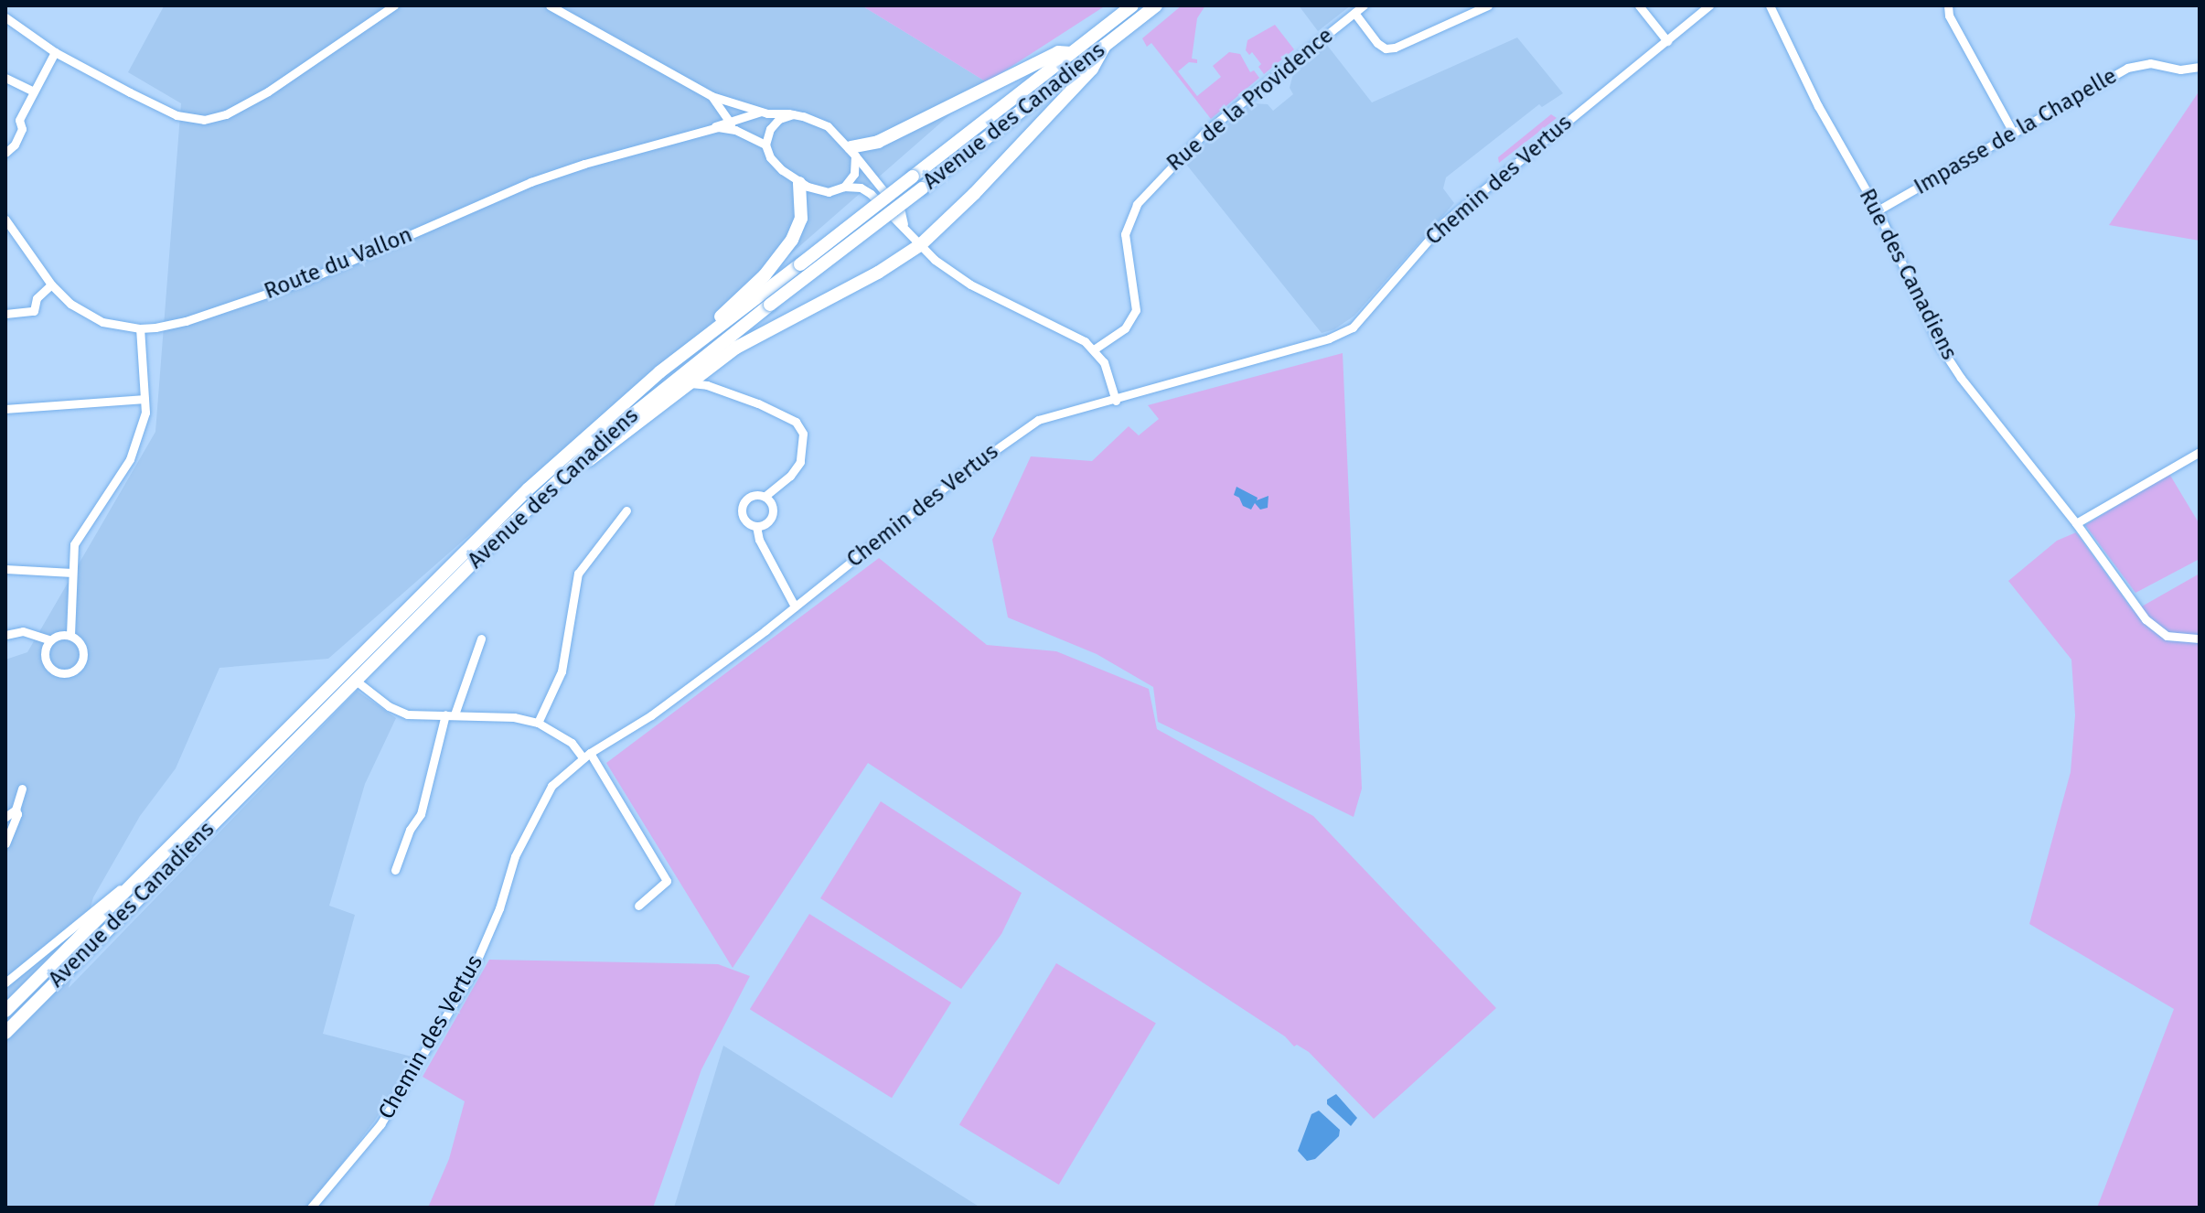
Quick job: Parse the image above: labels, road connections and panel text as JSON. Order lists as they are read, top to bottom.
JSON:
{
  "streets": {
    "main road": ["Avenue des Canadiens"],
    "street": [
      "Rue de la Providence",
      "Impasse de la Chapelle",
      "Chemin des Vertus",
      "Route du Vallon",
      "Rue des Canadiens"
    ]
  },
  "crossings": [
    ["Impasse de la Chapelle", "Rue des Canadiens"]
  ]
}
